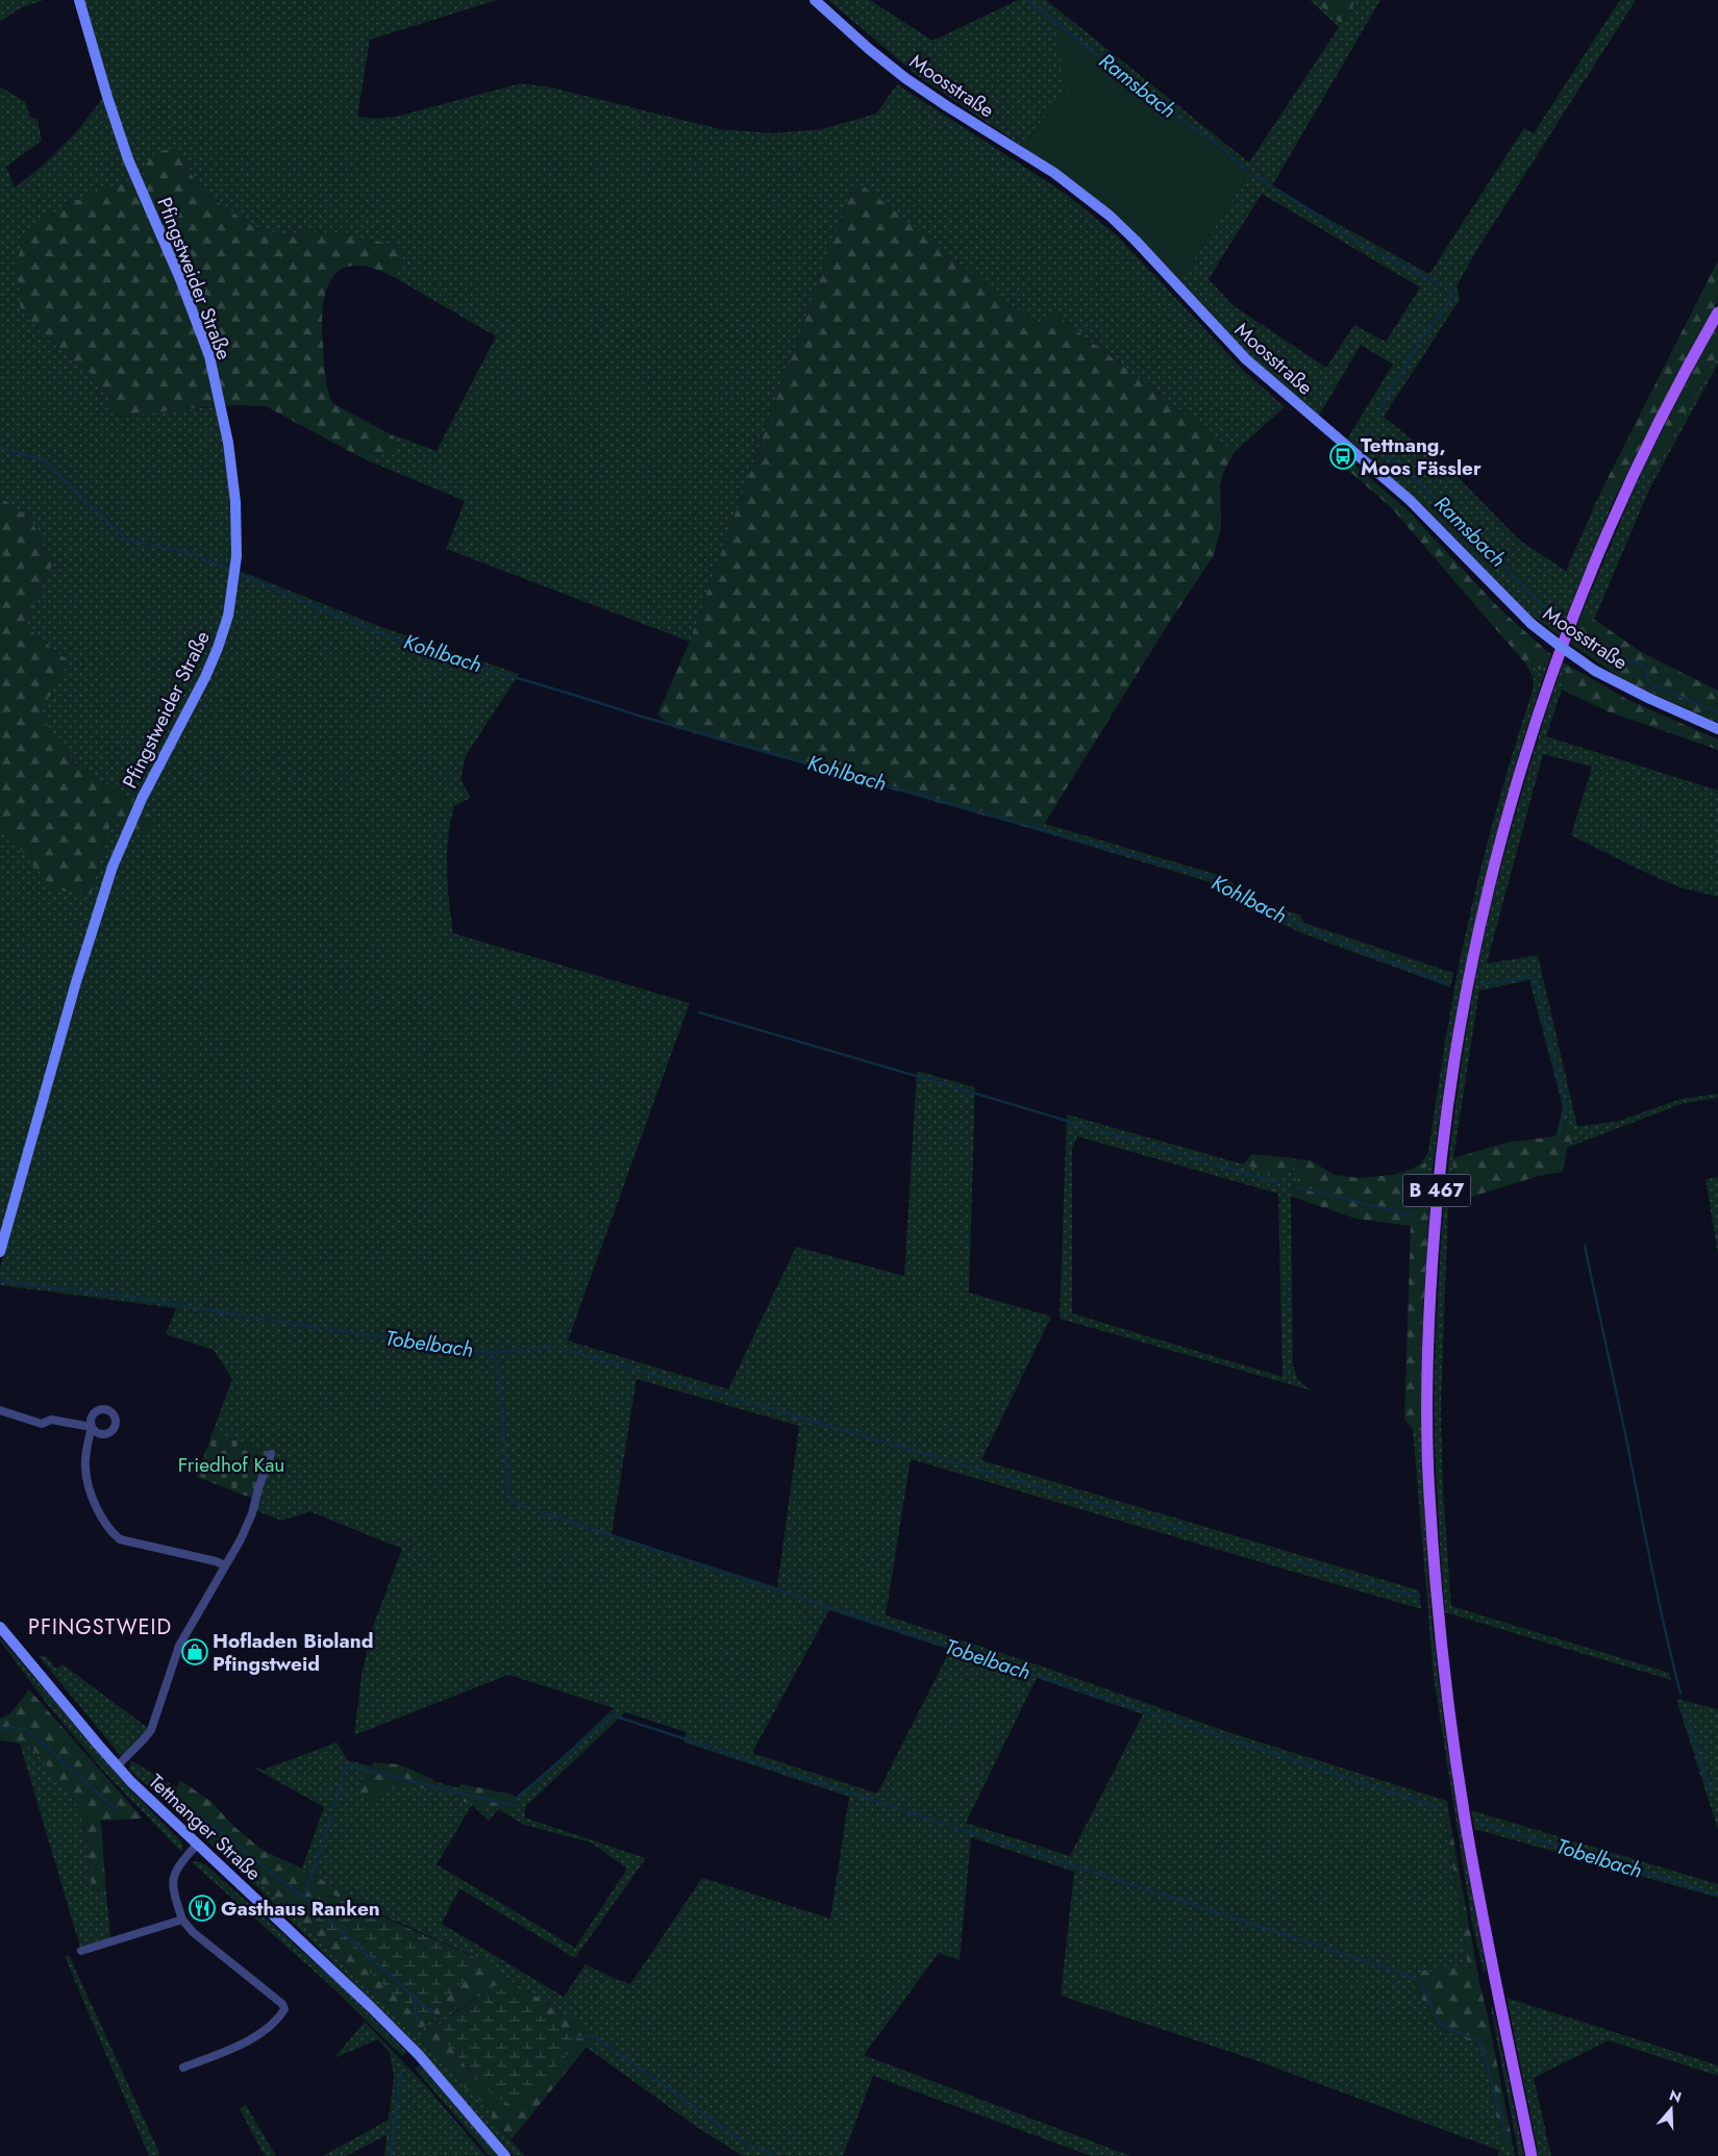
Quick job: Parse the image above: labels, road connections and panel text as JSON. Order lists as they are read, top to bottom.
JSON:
{
  "streets": {
    "main road": ["B 467"],
    "street": ["Moosstraße", "Pfingstweider Straße", "Tettnanger Straße"]
  },
  "districts": ["PFINGSTWEID"],
  "water": ["Ramsbach", "Kohlbach", "Tobelbach"],
  "parks": ["Friedhof Kau"],
  "places": {
    "bus stop": ["Tettnang, Moos Fässler"],
    "shop": ["Hofladen Bioland Pfingstweid"],
    "restaurant": ["Gasthaus Ranken"]
  },
  "north": "top"
}
